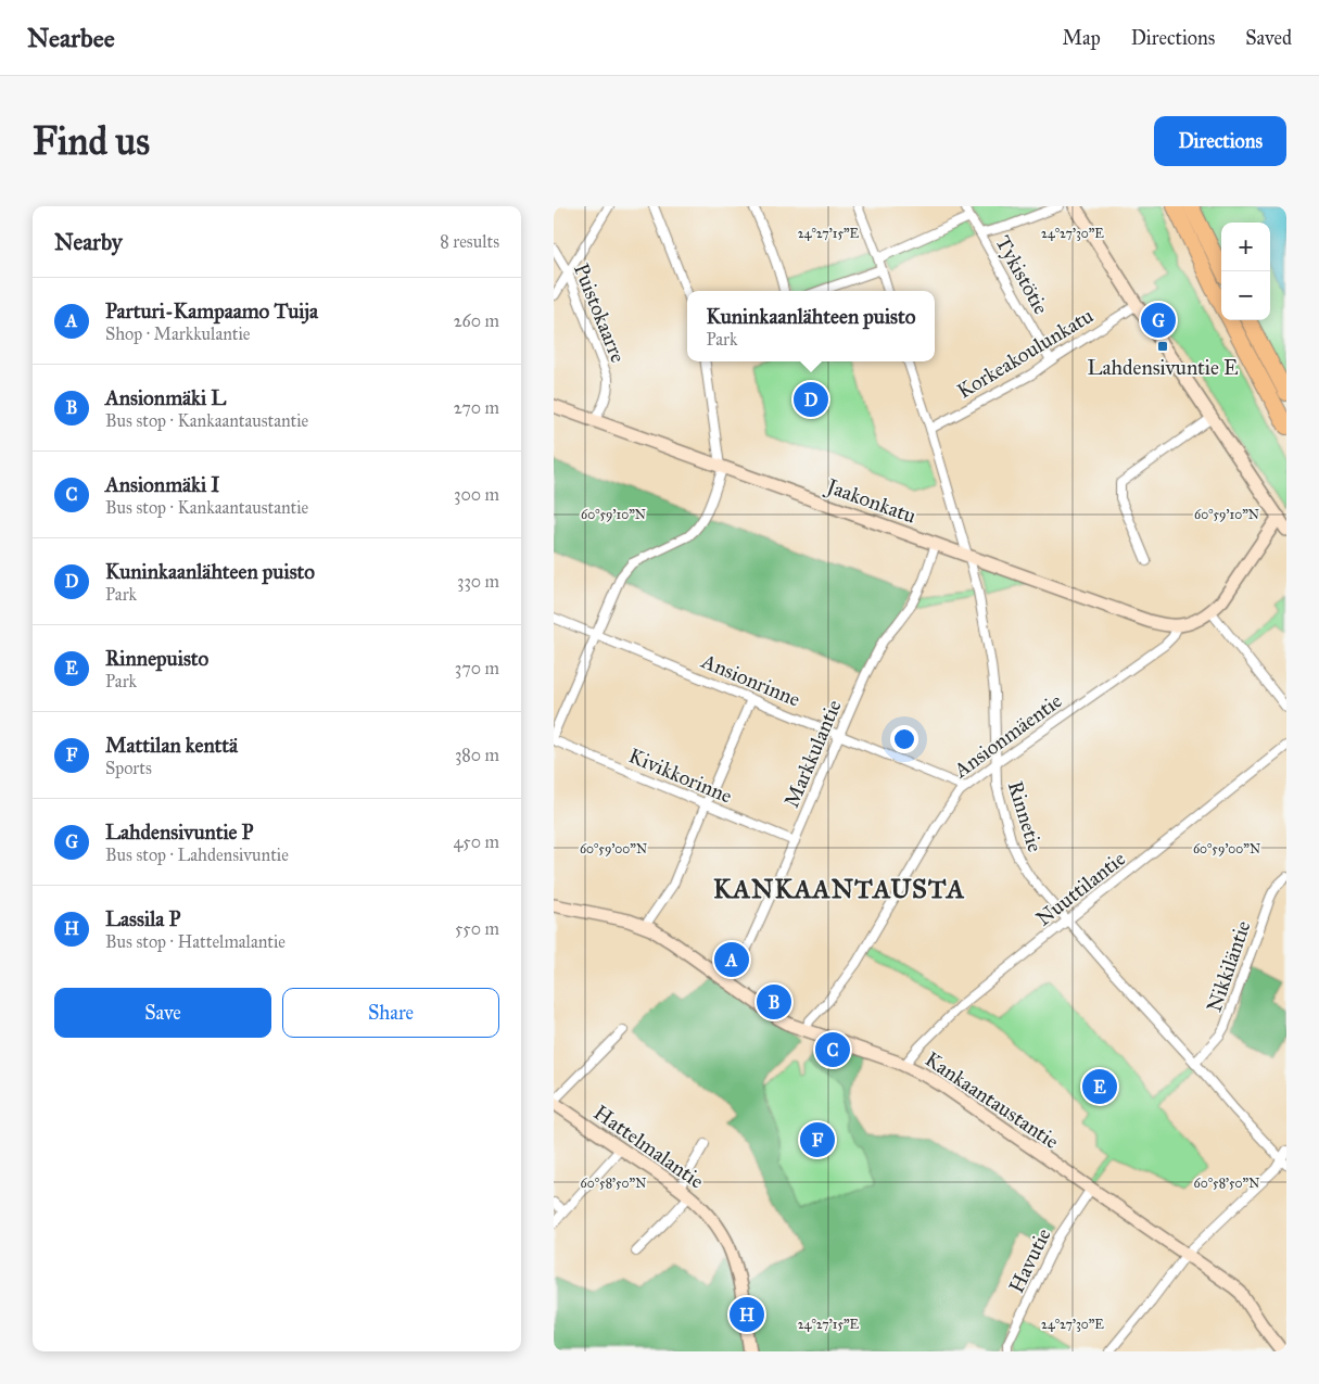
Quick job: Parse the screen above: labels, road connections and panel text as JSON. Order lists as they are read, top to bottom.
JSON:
{
  "streets": {
    "street": [
      "Tykistötie",
      "Puistokaarre",
      "Korkeakoulunkatu",
      "Jaakonkatu",
      "Ansionrinne",
      "Ansionmäentie",
      "Markkulantie",
      "Kivikkorinne",
      "Rinnetie",
      "Nuuttilantie",
      "Nikkiläntie",
      "Kankaantaustantie",
      "Hattelmalantie",
      "Havutie"
    ]
  },
  "crossings": [
    ["Tykistötie", "Korkeakoulunkatu"],
    ["Puistokaarre", "Jaakonkatu"],
    ["Korkeakoulunkatu", "Rinnetie"],
    ["Jaakonkatu", "Ansionmäentie"],
    ["Jaakonkatu", "Markkulantie"],
    ["Jaakonkatu", "Rinnetie"],
    ["Ansionrinne", "Ansionmäentie"],
    ["Ansionrinne", "Markkulantie"],
    ["Ansionmäentie", "Rinnetie"],
    ["Ansionmäentie", "Kankaantaustantie"],
    ["Markkulantie", "Kivikkorinne"],
    ["Markkulantie", "Kankaantaustantie"],
    ["Rinnetie", "Nuuttilantie"],
    ["Rinnetie", "Nikkiläntie"],
    ["Nuuttilantie", "Kankaantaustantie"],
    ["Kankaantaustantie", "Havutie"]
  ],
  "districts": ["KANKAANTAUSTA"],
  "places": {
    "transit": ["Lahdensivuntie E"]
  },
  "page": {
    "header": "Nearbee",
    "nav": ["Map", "Directions", "Saved"],
    "buttons": [
      "Directions",
      ["Save", "Share"]
    ],
    "title": "Find us",
    "heading": ["Nearby", "8 results"],
    "map_buttons": ["+", "−"],
    "list": [
      {
        "mark": "A",
        "name": "Parturi-Kampaamo Tuija",
        "note": "Shop · Markkulantie",
        "value": "260 m"
      },
      {
        "mark": "B",
        "name": "Ansionmäki L",
        "note": "Bus stop · Kankaantaustantie",
        "value": "270 m"
      },
      {
        "mark": "C",
        "name": "Ansionmäki I",
        "note": "Bus stop · Kankaantaustantie",
        "value": "300 m"
      },
      {
        "mark": "D",
        "name": "Kuninkaanlähteen puisto",
        "note": "Park",
        "value": "330 m"
      },
      {
        "mark": "E",
        "name": "Rinnepuisto",
        "note": "Park",
        "value": "370 m"
      },
      {
        "mark": "F",
        "name": "Mattilan kenttä",
        "note": "Sports",
        "value": "380 m"
      },
      {
        "mark": "G",
        "name": "Lahdensivuntie P",
        "note": "Bus stop · Lahdensivuntie",
        "value": "450 m"
      },
      {
        "mark": "H",
        "name": "Lassila P",
        "note": "Bus stop · Hattelmalantie",
        "value": "550 m"
      }
    ],
    "popup": ["Kuninkaanlähteen puisto", "Park"],
    "pins": [
      "G",
      "D",
      "A",
      "B",
      "C",
      "E",
      "F",
      "H"
    ]
  },
  "coordinates": [
    "24°27'15\"E",
    "24°27'30\"E",
    "60°59'10\"N",
    "60°59'00\"N",
    "60°58'50\"N"
  ]
}
